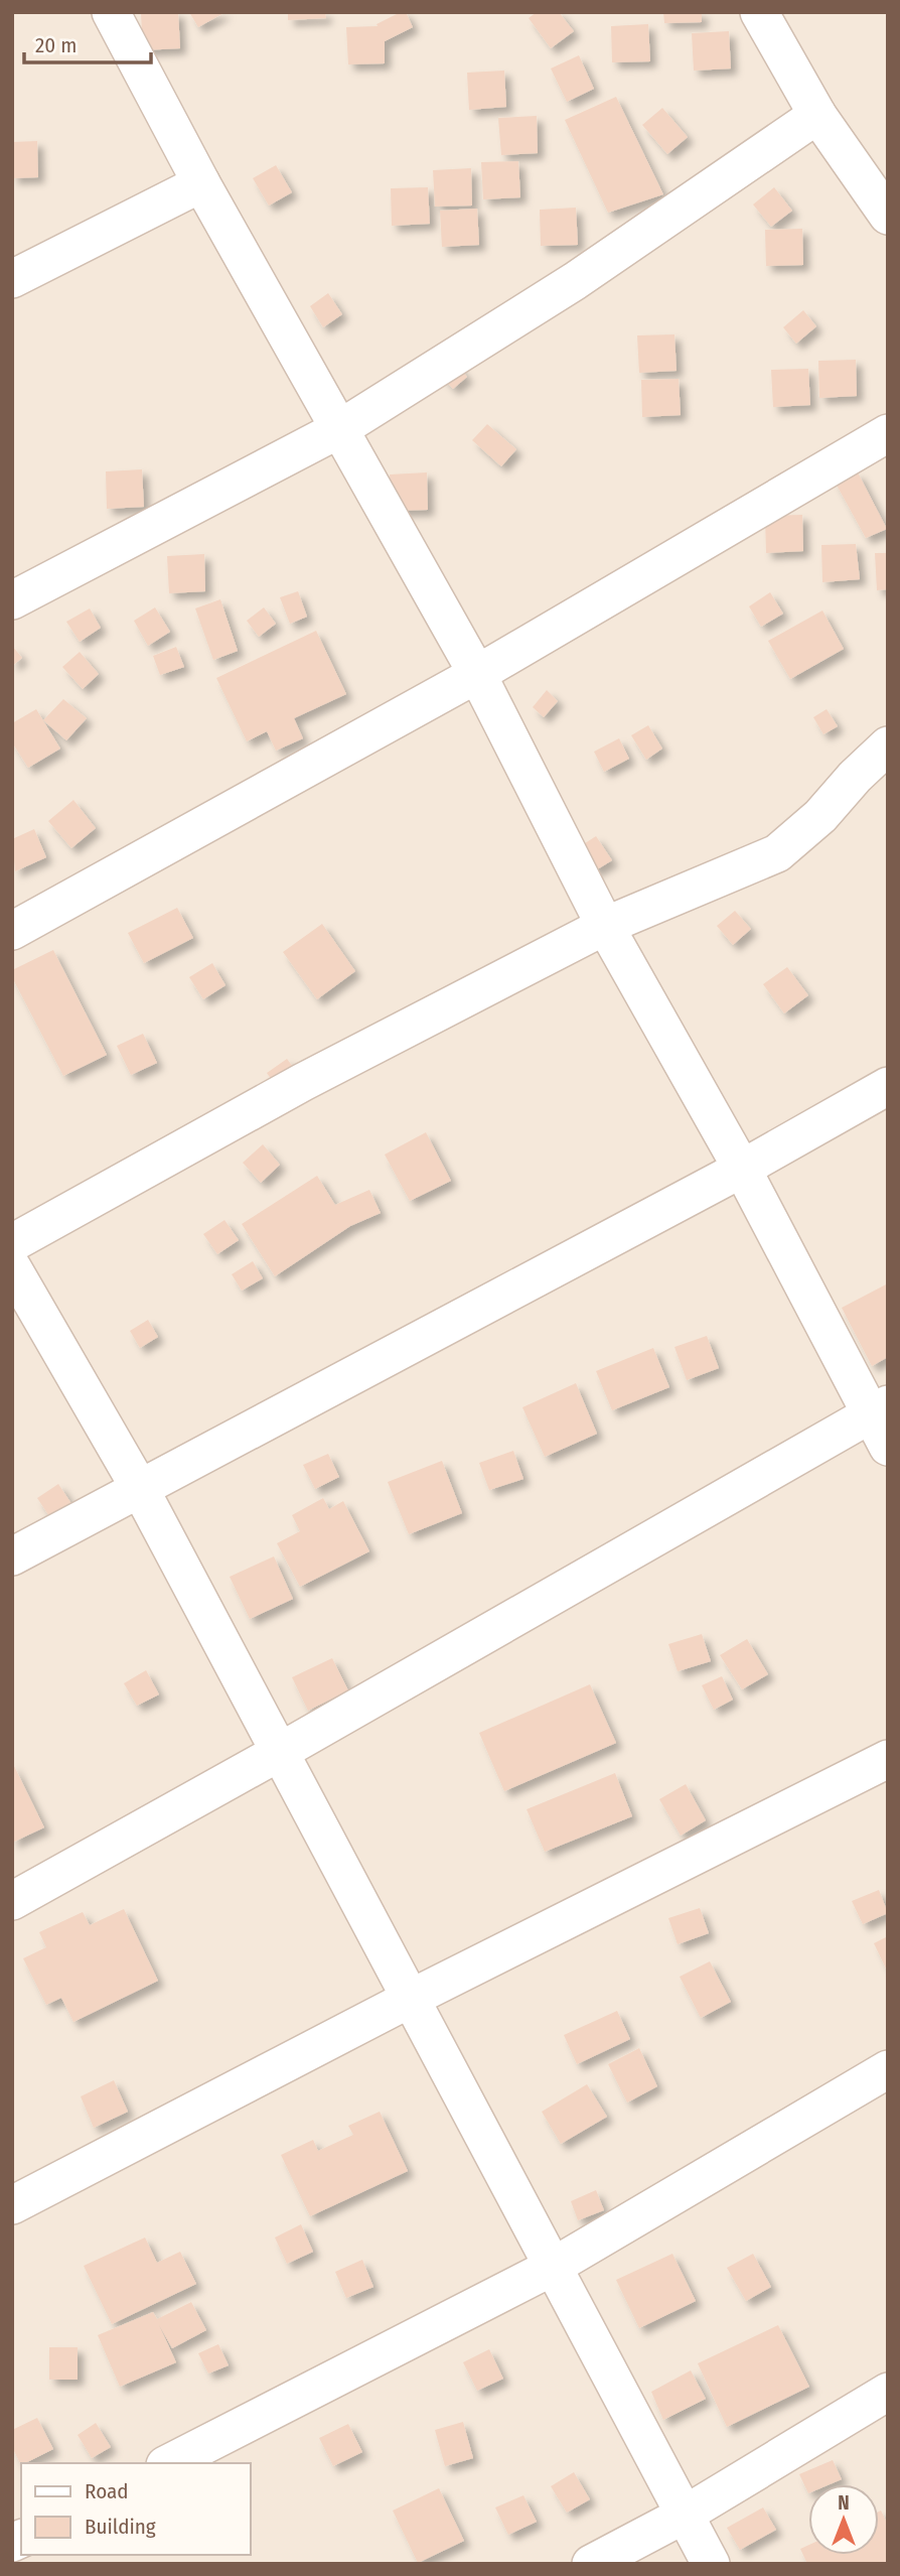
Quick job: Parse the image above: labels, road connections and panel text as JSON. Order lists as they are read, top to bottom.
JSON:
{
  "legend": ["Road", "Building"],
  "scale_bar": "20 m",
  "north": "top"
}
